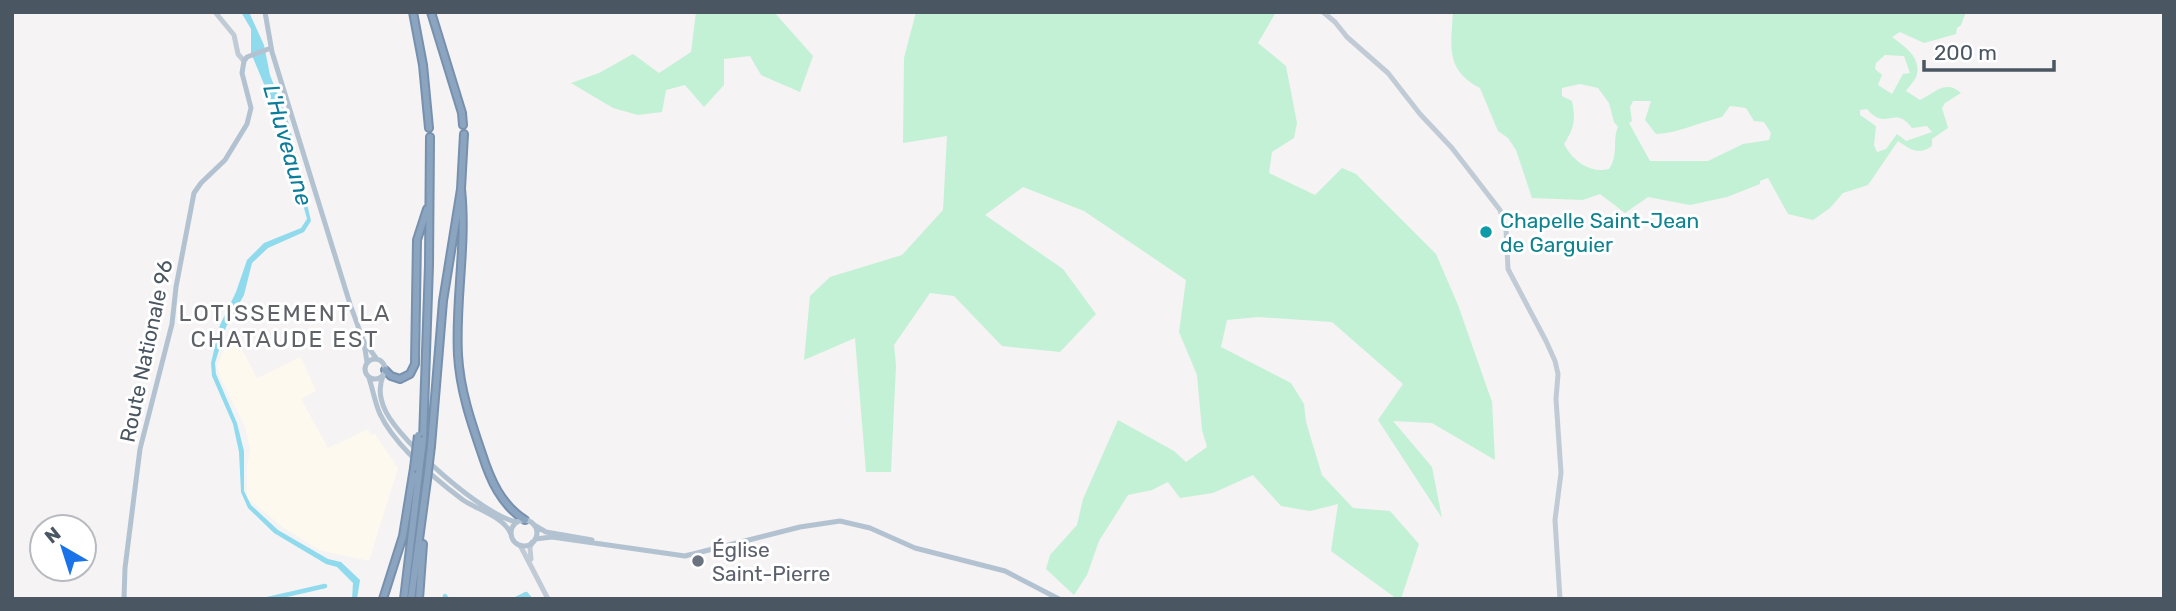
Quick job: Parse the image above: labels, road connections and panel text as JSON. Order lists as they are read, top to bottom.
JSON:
{
  "streets": {
    "main road": ["Route Nationale 96"]
  },
  "districts": ["LOTISSEMENT LA CHATAUDE EST"],
  "water": ["L'Huveaune"],
  "places": ["Chapelle Saint-Jean de Garguier", "Église Saint-Pierre"],
  "scale_bar": "200 m",
  "north": "top left"
}
